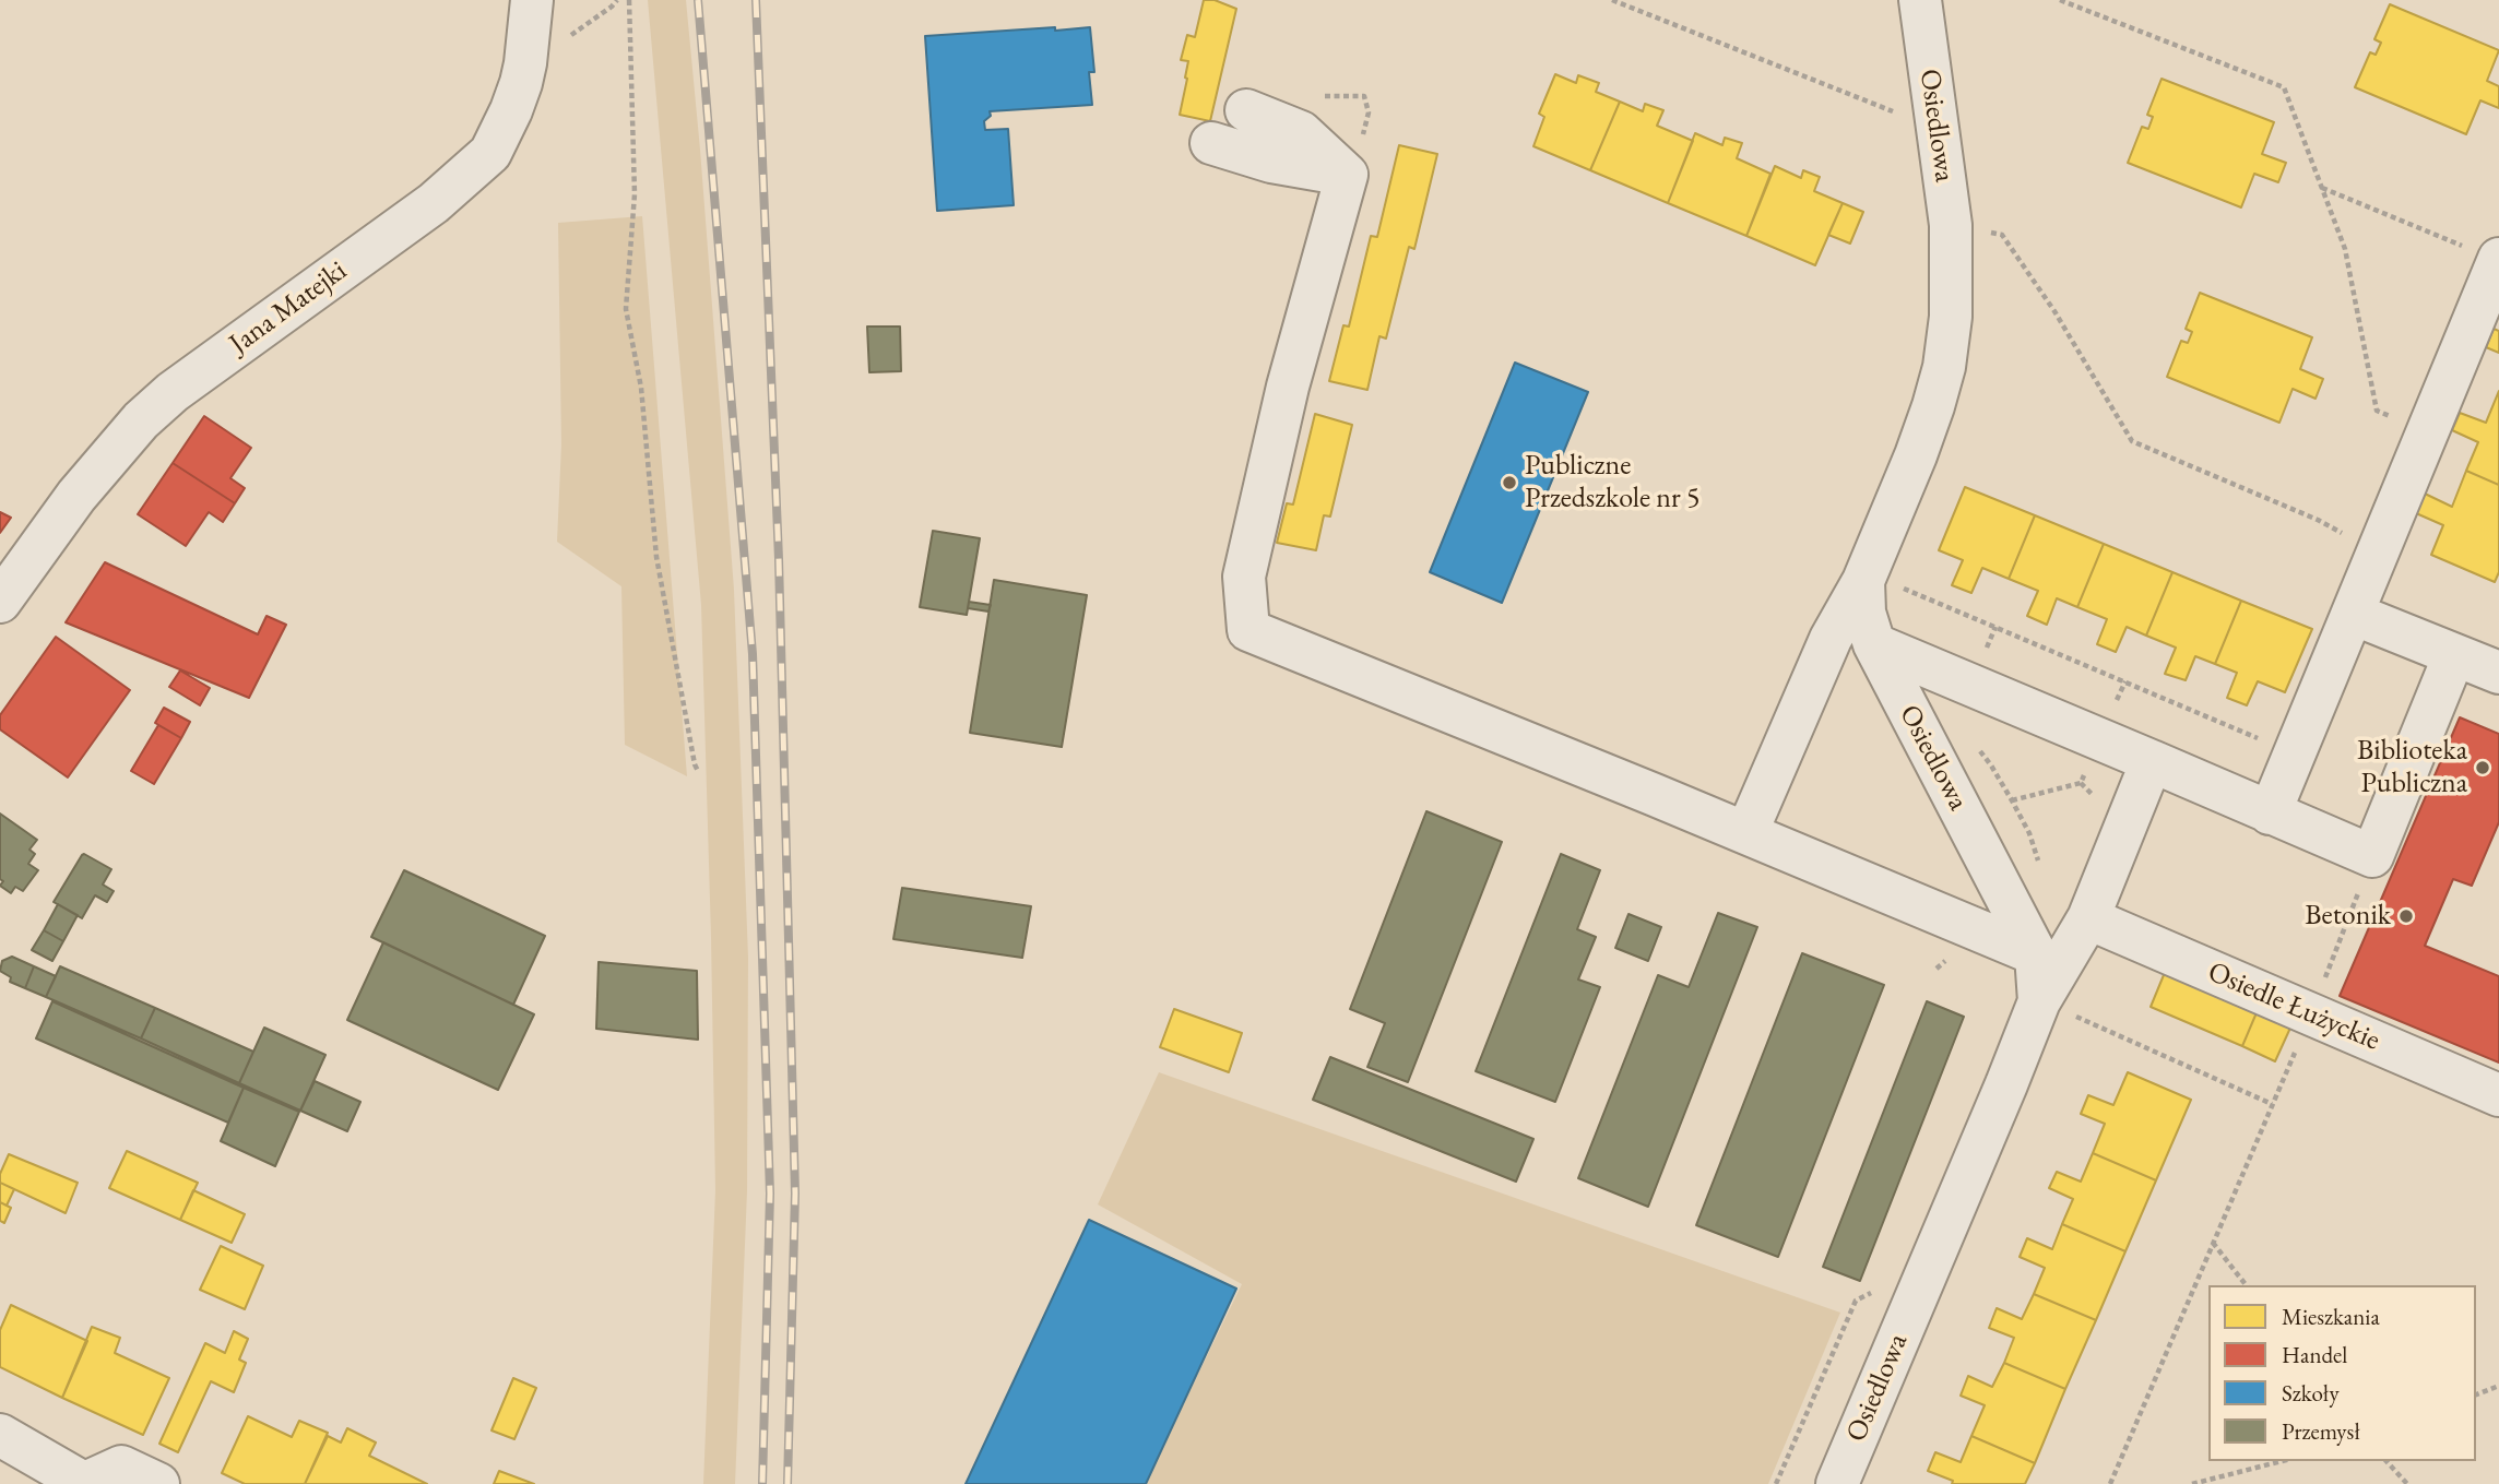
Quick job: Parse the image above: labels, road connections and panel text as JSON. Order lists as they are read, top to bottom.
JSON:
{
  "streets": {
    "street": ["Osiedlowa", "Jana Matejki", "Osiedle Łużyckie"]
  },
  "places": ["Publiczne Przedszkole nr 5", "Biblioteka Publiczna", "Betonik"],
  "legend": [
    "Mieszkania",
    "Handel",
    "Szkoły",
    "Przemysł"
  ]
}
